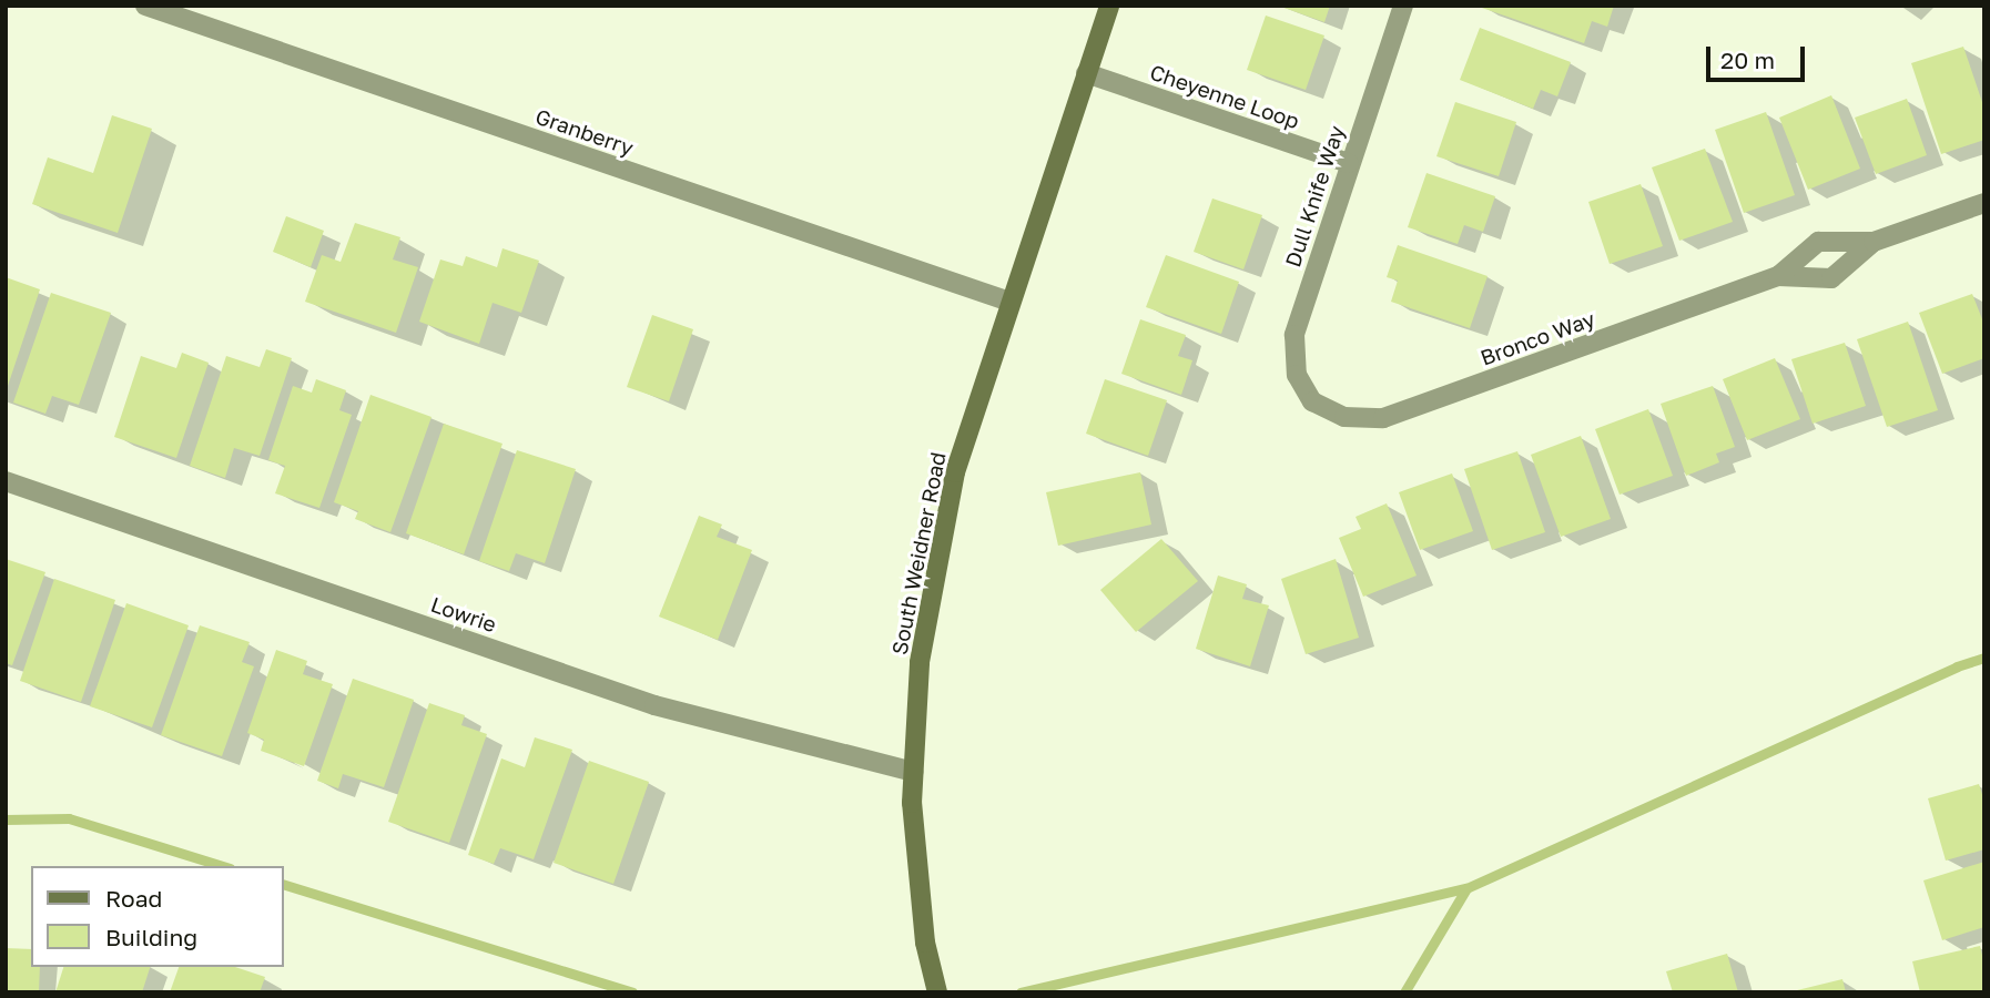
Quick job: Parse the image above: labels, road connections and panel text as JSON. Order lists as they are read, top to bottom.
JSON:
{
  "streets": {
    "main road": ["South Weidner Road"],
    "street": [
      "Cheyenne Loop",
      "Granberry",
      "Dull Knife Way",
      "Bronco Way",
      "Lowrie"
    ]
  },
  "crossings": [
    ["Cheyenne Loop", "Dull Knife Way"],
    ["Cheyenne Loop", "South Weidner Road"],
    ["Granberry", "South Weidner Road"],
    ["Dull Knife Way", "Bronco Way"],
    ["South Weidner Road", "Lowrie"]
  ],
  "legend": ["Road", "Building"],
  "scale_bar": "20 m"
}
